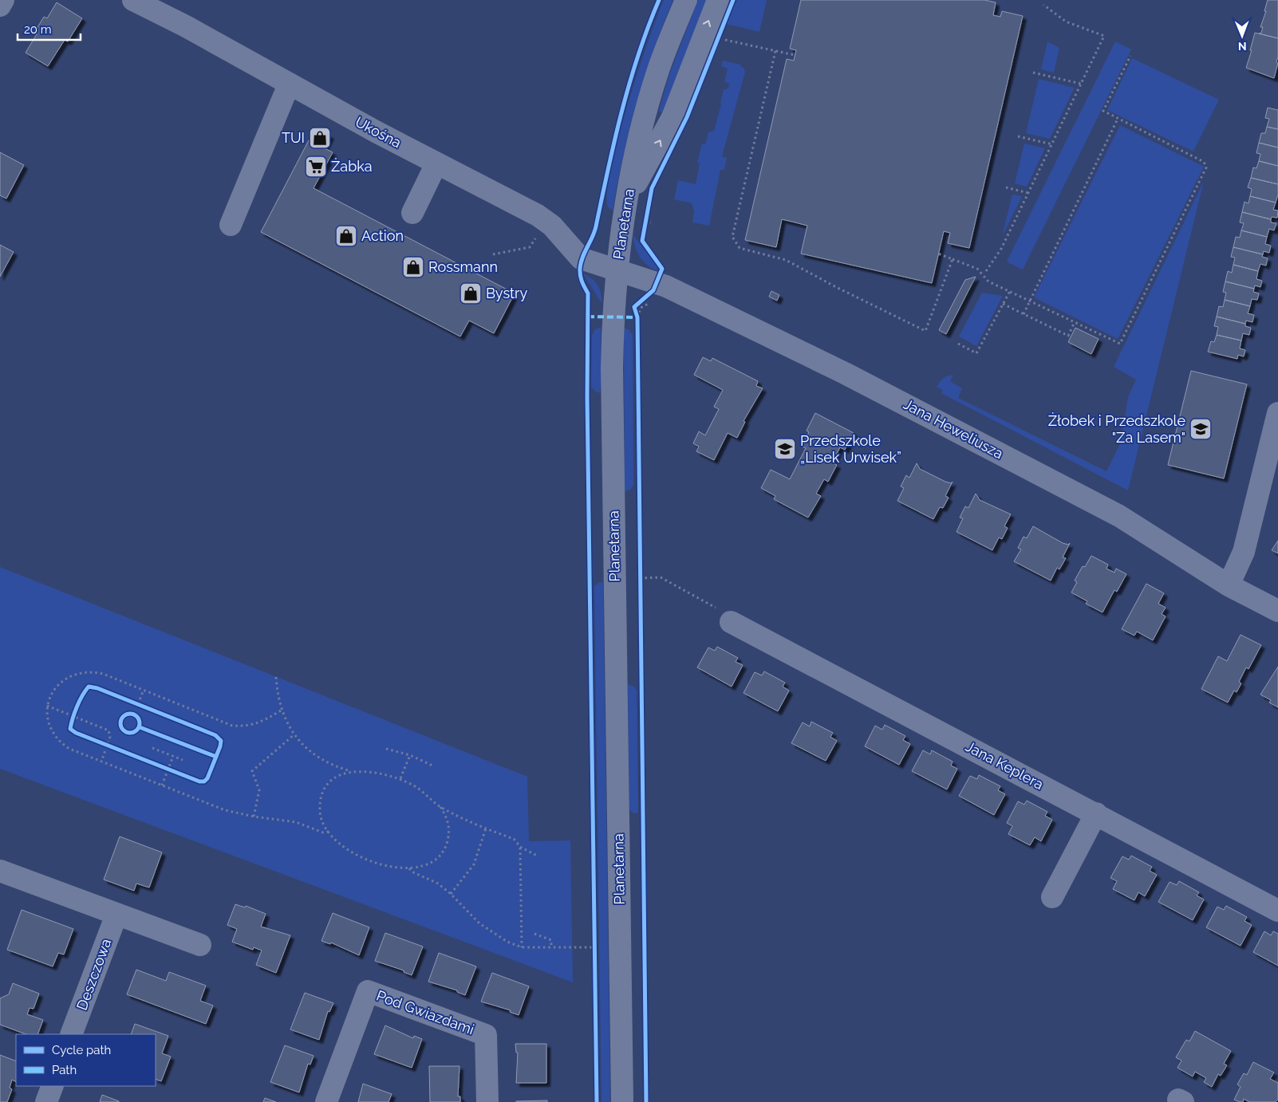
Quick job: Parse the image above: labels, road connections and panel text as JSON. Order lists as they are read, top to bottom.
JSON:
{
  "streets": {
    "street": [
      "Ukośna",
      "Planetarna",
      "Jana Heweliusza",
      "Jana Keplera",
      "Deszczowa",
      "Pod Gwiazdami"
    ]
  },
  "crossings": [
    ["Ukośna", "Planetarna"],
    ["Ukośna", "Jana Heweliusza"],
    ["Planetarna", "Jana Heweliusza"]
  ],
  "places": {
    "shop": [
      "TUI",
      "Action",
      "Rossmann",
      "Bystry"
    ],
    "supermarket": ["Żabka"],
    "school or university": ["Żłobek i Przedszkole \"Za Lasem\"", "Przedszkole „Lisek Urwisek”"]
  },
  "legend": ["Cycle path", "Path"],
  "scale_bar": "20 m",
  "north": "bottom"
}
